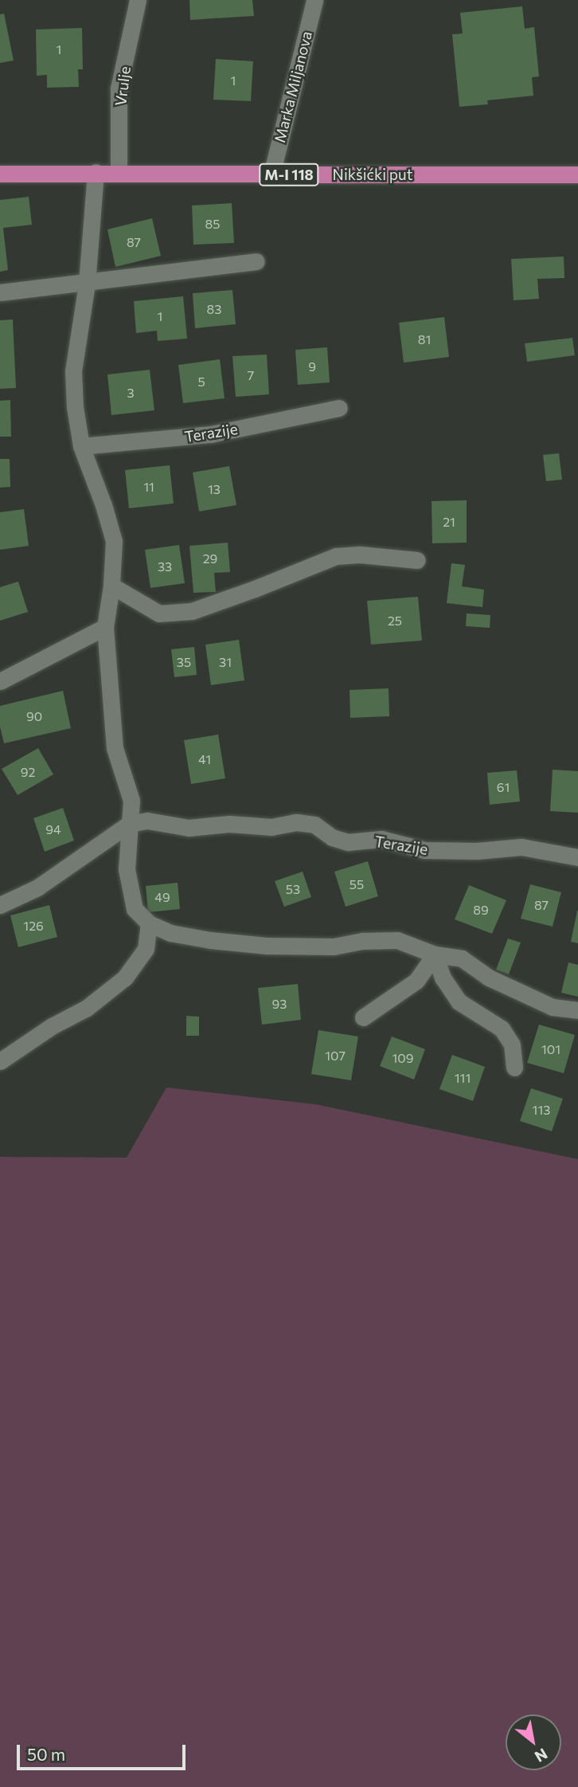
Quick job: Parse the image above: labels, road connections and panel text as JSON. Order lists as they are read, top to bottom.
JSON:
{
  "streets": {
    "main road": ["M-I 118", "Nikšićki put"],
    "street": ["Vrulje", "Marka Miljanova", "Terazije"]
  },
  "crossings": [
    ["Vrulje", "Nikšićki put"],
    ["Marka Miljanova", "Nikšićki put"]
  ],
  "house_numbers": [
    "1",
    "1",
    "85",
    "87",
    "83",
    "1",
    "81",
    "9",
    "7",
    "5",
    "3",
    "11",
    "13",
    "21",
    "29",
    "33",
    "25",
    "35",
    "31",
    "90",
    "41",
    "92",
    "61",
    "94",
    "55",
    "53",
    "49",
    "87",
    "89",
    "126",
    "93",
    "101",
    "107",
    "109",
    "111",
    "113"
  ],
  "scale_bar": "50 m",
  "north": "bottom right"
}
